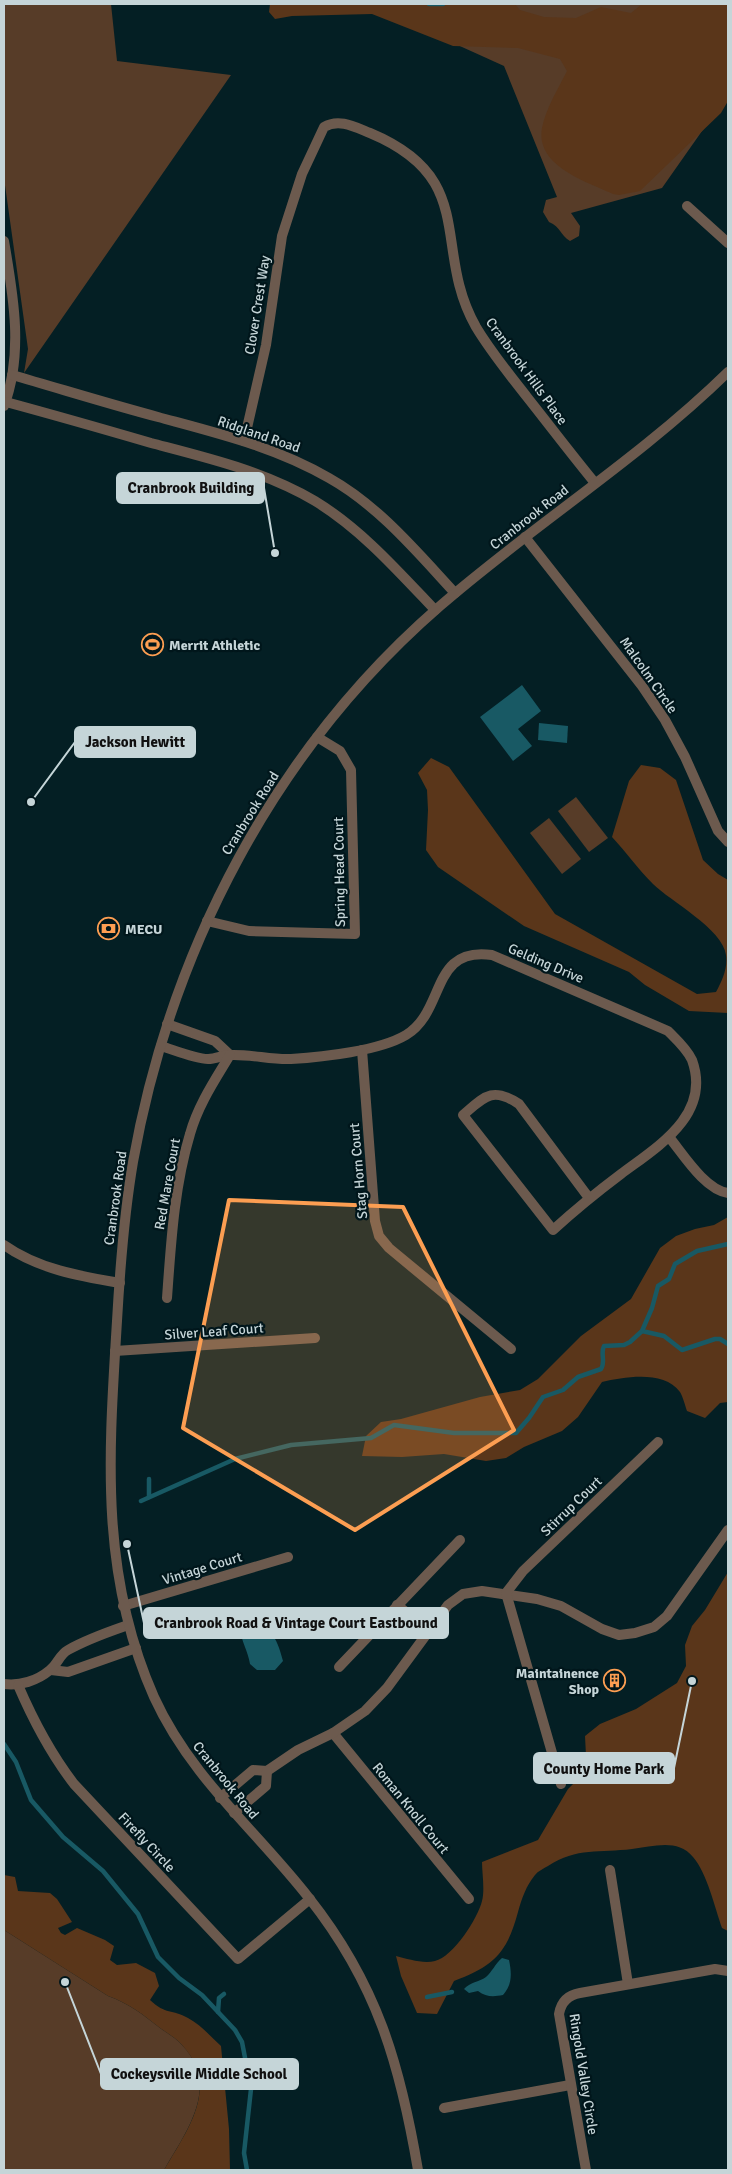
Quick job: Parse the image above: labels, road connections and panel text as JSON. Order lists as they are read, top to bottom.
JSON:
{
  "streets": {
    "street": [
      "Clover Crest Way",
      "Cranbrook Hills Place",
      "Ridgland Road",
      "Cranbrook Road",
      "Malcolm Circle",
      "Spring Head Court",
      "Gelding Drive",
      "Stag Horn Court",
      "Red Mare Court",
      "Silver Leaf Court",
      "Stirrup Court",
      "Vintage Court",
      "Roman Knoll Court",
      "Firefly Circle",
      "Ringold Valley Circle"
    ]
  },
  "crossings": [
    ["Clover Crest Way", "Cranbrook Hills Place"],
    ["Clover Crest Way", "Ridgland Road"],
    ["Cranbrook Hills Place", "Cranbrook Road"],
    ["Ridgland Road", "Cranbrook Road"],
    ["Cranbrook Road", "Malcolm Circle"],
    ["Cranbrook Road", "Spring Head Court"],
    ["Cranbrook Road", "Gelding Drive"],
    ["Cranbrook Road", "Silver Leaf Court"],
    ["Cranbrook Road", "Vintage Court"],
    ["Cranbrook Road", "Firefly Circle"],
    ["Gelding Drive", "Stag Horn Court"],
    ["Gelding Drive", "Red Mare Court"]
  ],
  "places": {
    "other": [
      "Cranbrook Building",
      "Jackson Hewitt",
      "Cranbrook Road & Vintage Court Eastbound",
      "County Home Park",
      "Cockeysville Middle School"
    ],
    "sports": ["Merrit Athletic"],
    "bank": ["MECU"],
    "building": ["Maintainence Shop"]
  }
}
